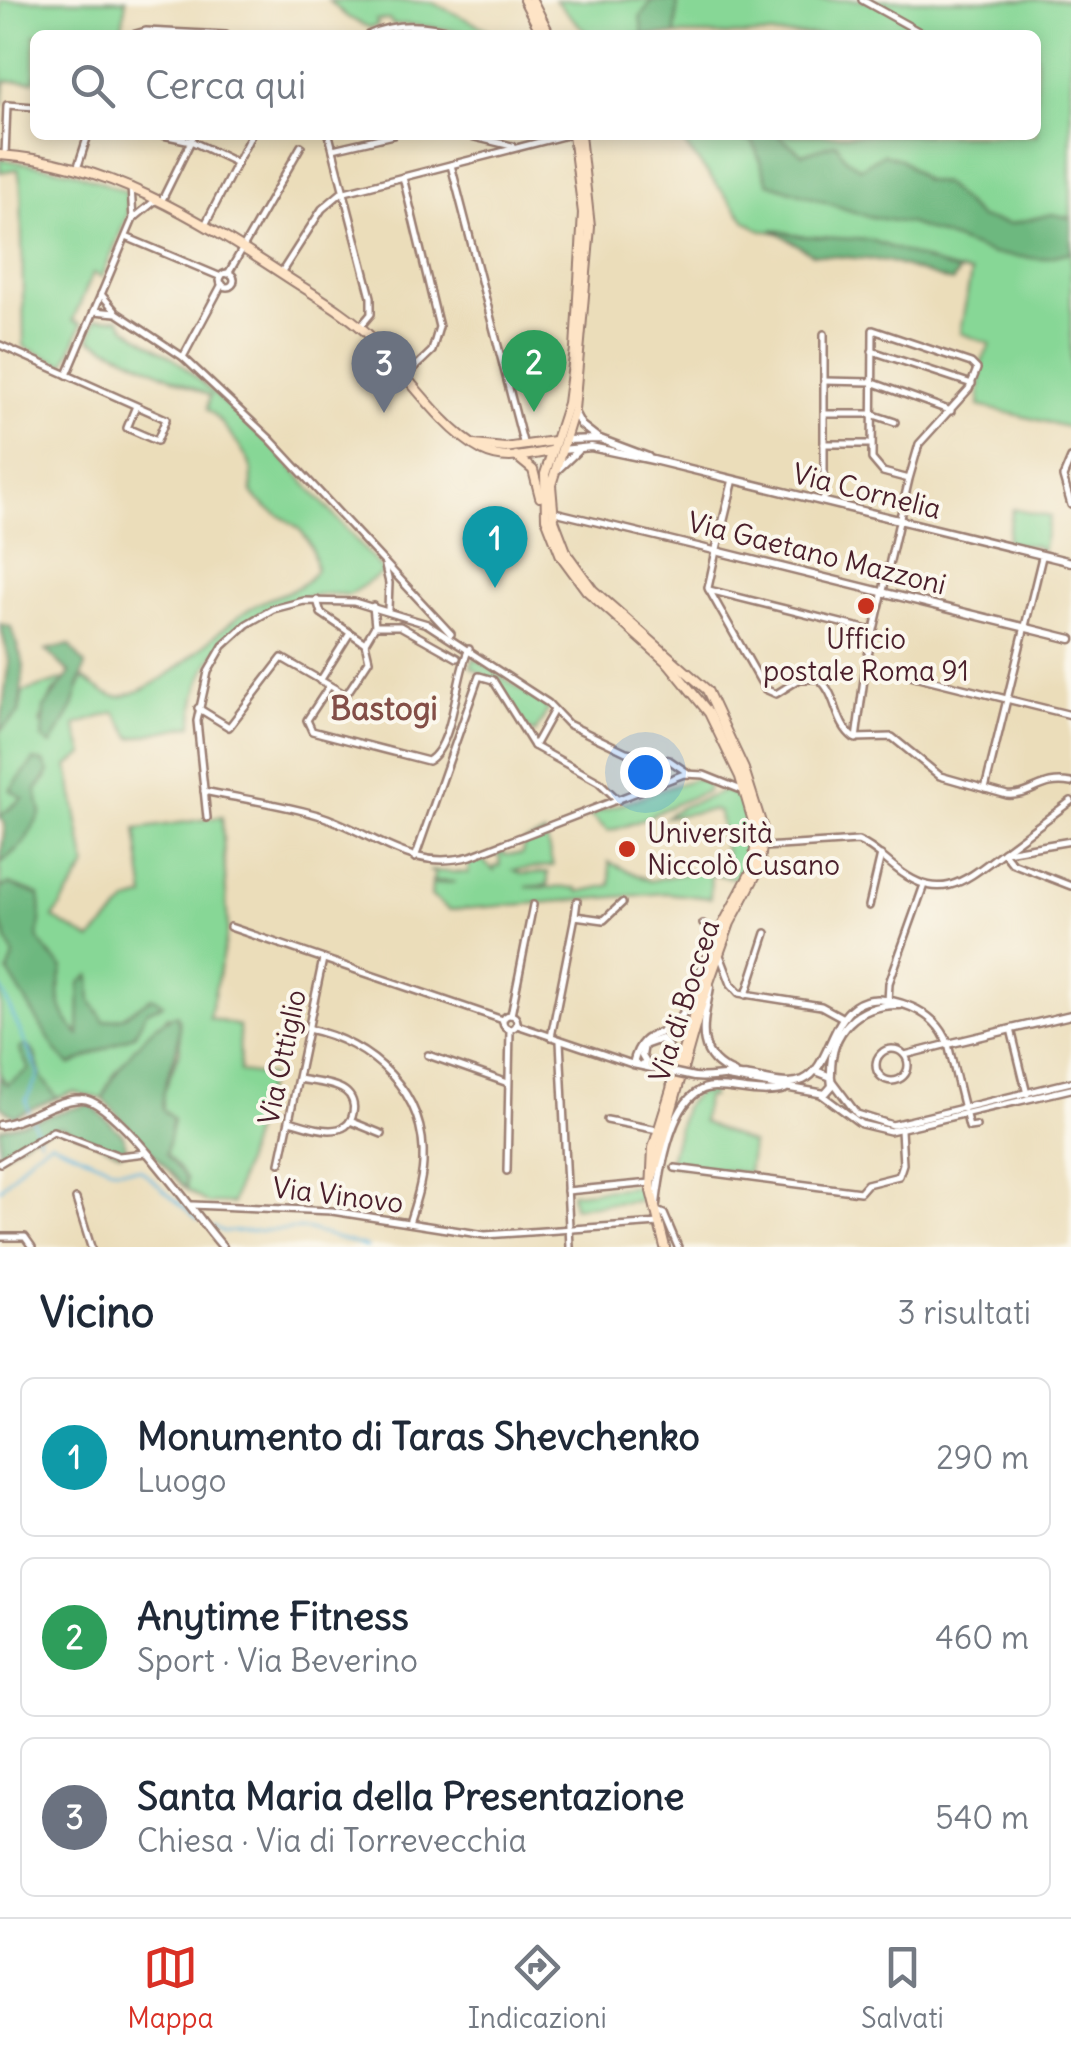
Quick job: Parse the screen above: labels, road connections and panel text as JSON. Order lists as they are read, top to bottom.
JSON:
{
  "streets": {
    "main road": ["Via di Boccea"],
    "street": [
      "Via Cornelia",
      "Via Gaetano Mazzoni",
      "Via Ottiglio",
      "Via Vinovo"
    ]
  },
  "crossings": [
    ["Via Cornelia", "Via di Boccea"],
    ["Via Gaetano Mazzoni", "Via di Boccea"],
    ["Via di Boccea", "Via Vinovo"]
  ],
  "districts": ["Bastogi"],
  "places": ["Ufficio postale Roma 91", "Università Niccolò Cusano"],
  "page": {
    "search": "Cerca qui",
    "pins": ["2", "3", "1"],
    "heading": ["Vicino", "3 risultati"],
    "list": [
      {
        "mark": "1",
        "name": "Monumento di Taras Shevchenko",
        "note": "Luogo",
        "value": "290 m"
      },
      {
        "mark": "2",
        "name": "Anytime Fitness",
        "note": "Sport · Via Beverino",
        "value": "460 m"
      },
      {
        "mark": "3",
        "name": "Santa Maria della Presentazione",
        "note": "Chiesa · Via di Torrevecchia",
        "value": "540 m"
      }
    ],
    "nav": ["Mappa", "Indicazioni", "Salvati"]
  }
}
